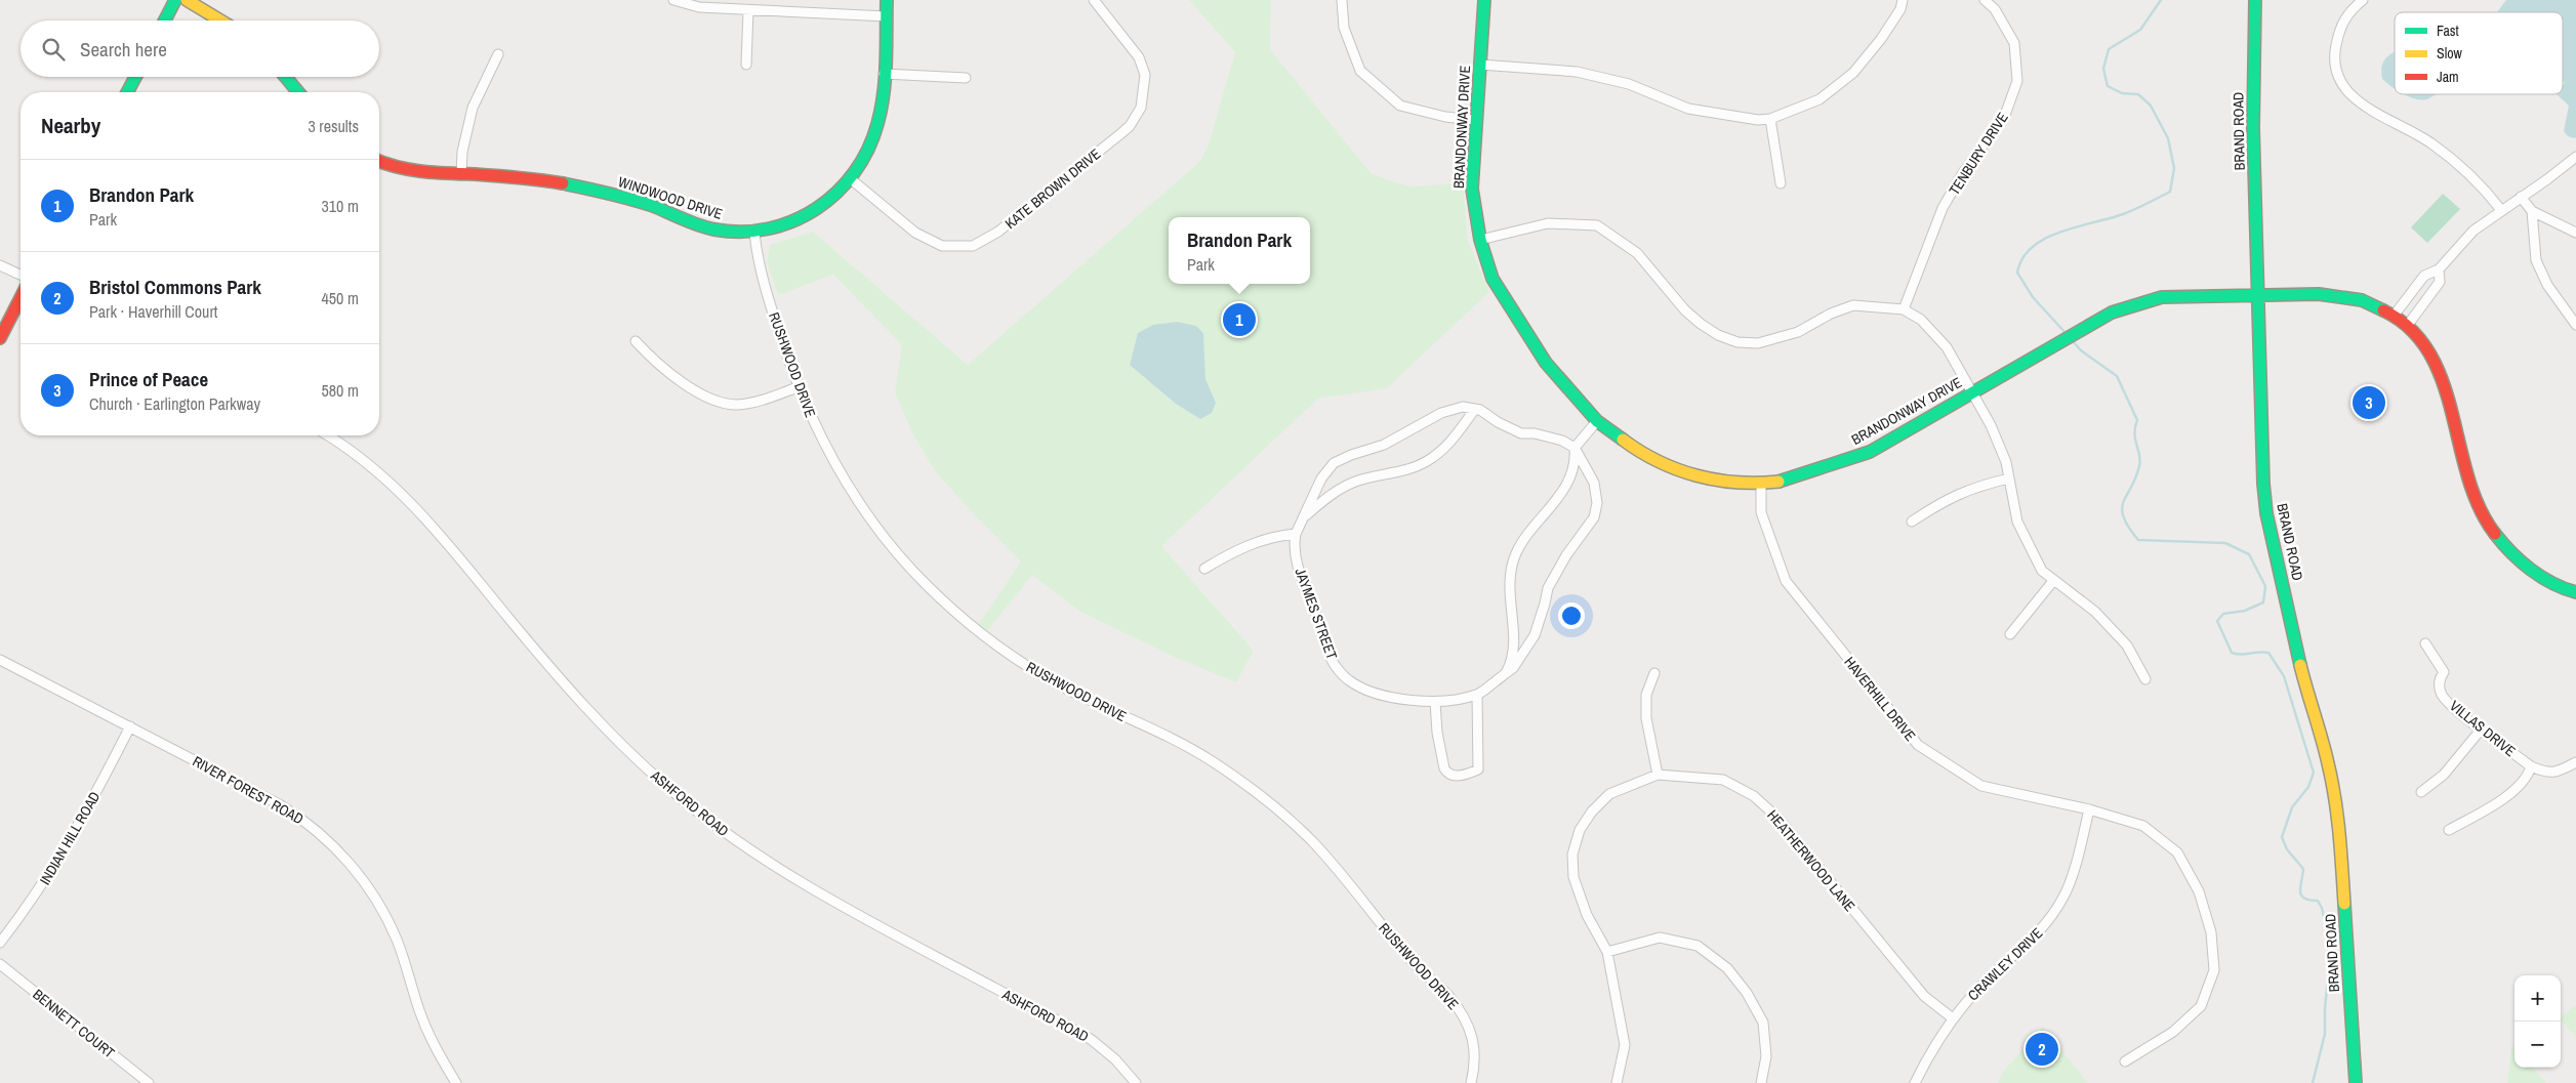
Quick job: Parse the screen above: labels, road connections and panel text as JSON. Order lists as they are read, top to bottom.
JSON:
{
  "streets": {
    "street": [
      "BRANDONWAY DRIVE",
      "BRAND ROAD",
      "TENBURY DRIVE",
      "KATE BROWN DRIVE",
      "WINDWOOD DRIVE",
      "RUSHWOOD DRIVE",
      "JAYMES STREET",
      "HAVERHILL DRIVE",
      "VILLAS DRIVE",
      "RIVER FOREST ROAD",
      "ASHFORD ROAD",
      "INDIAN HILL ROAD",
      "HEATHERWOOD LANE",
      "CRAWLEY DRIVE",
      "BENNETT COURT"
    ]
  },
  "crossings": [
    ["BRANDONWAY DRIVE", "BRAND ROAD"],
    ["BRANDONWAY DRIVE", "HAVERHILL DRIVE"],
    ["KATE BROWN DRIVE", "WINDWOOD DRIVE"],
    ["WINDWOOD DRIVE", "RUSHWOOD DRIVE"],
    ["HAVERHILL DRIVE", "CRAWLEY DRIVE"],
    ["RIVER FOREST ROAD", "INDIAN HILL ROAD"],
    ["HEATHERWOOD LANE", "CRAWLEY DRIVE"]
  ],
  "legend": ["Fast", "Slow", "Jam"],
  "page": {
    "search": "Search here",
    "heading": ["Nearby", "3 results"],
    "list": [
      {
        "mark": "1",
        "name": "Brandon Park",
        "note": "Park",
        "value": "310 m"
      },
      {
        "mark": "2",
        "name": "Bristol Commons Park",
        "note": "Park · Haverhill Court",
        "value": "450 m"
      },
      {
        "mark": "3",
        "name": "Prince of Peace",
        "note": "Church · Earlington Parkway",
        "value": "580 m"
      }
    ],
    "popup": ["Brandon Park", "Park"],
    "pins": ["1", "3", "2"],
    "map_buttons": ["+", "−"]
  }
}
